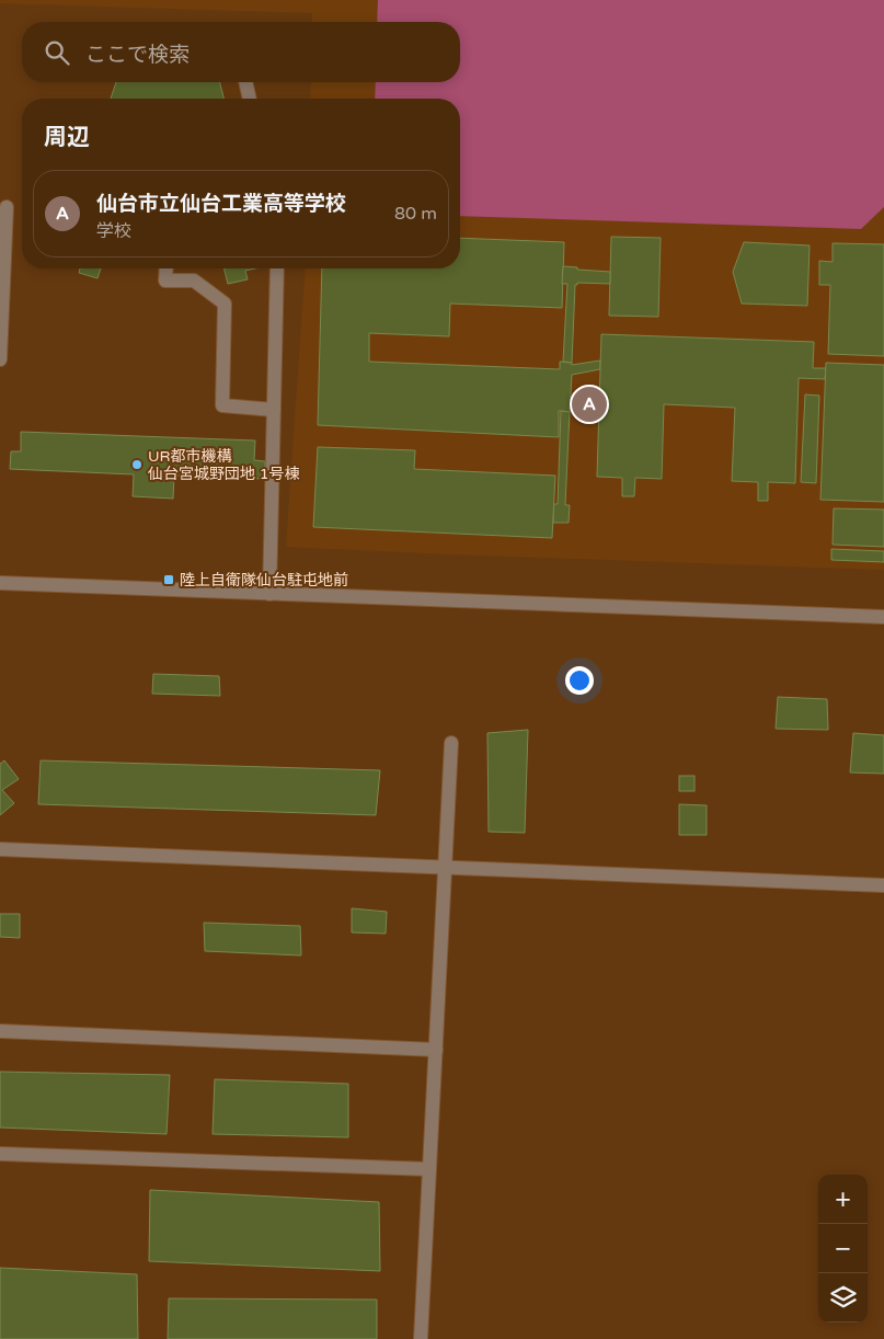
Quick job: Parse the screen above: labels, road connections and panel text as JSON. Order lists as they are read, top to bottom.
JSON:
{
  "places": {
    "other": ["UR都市機構 仙台宮城野団地 1号棟"],
    "transit": ["陸上自衛隊仙台駐屯地前"]
  },
  "page": {
    "search": "ここで検索",
    "heading": "周辺",
    "list": [
      {
        "mark": "A",
        "name": "仙台市立仙台工業高等学校",
        "note": "学校",
        "value": "80 m"
      }
    ],
    "pins": "A",
    "map_buttons": ["+", "−"]
  }
}
